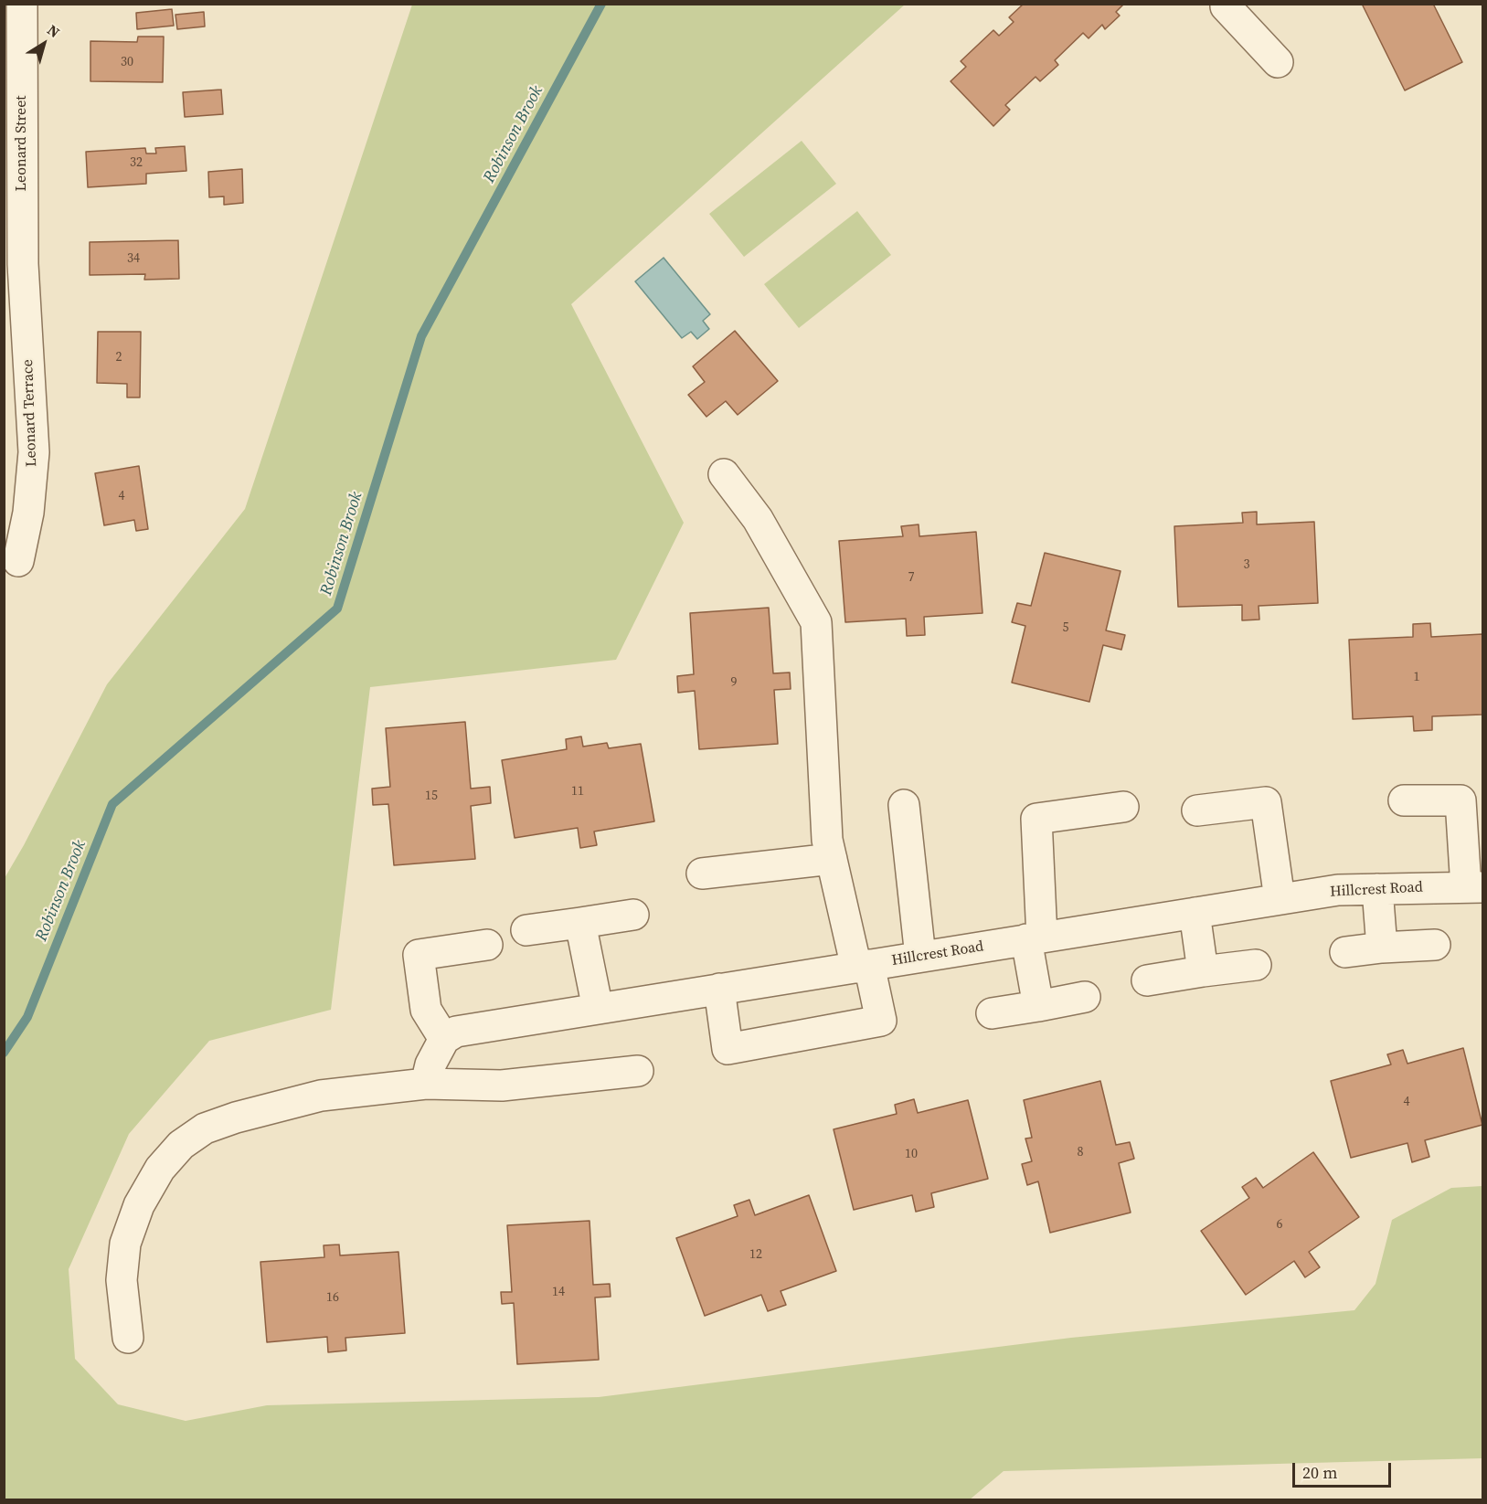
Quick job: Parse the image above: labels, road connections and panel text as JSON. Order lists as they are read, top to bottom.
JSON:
{
  "streets": {
    "street": ["Leonard Street", "Leonard Terrace", "Hillcrest Road"]
  },
  "crossings": [
    ["Leonard Street", "Leonard Terrace"]
  ],
  "water": ["Robinson Brook"],
  "house_numbers": [
    "30",
    "32",
    "34",
    "2",
    "4",
    "3",
    "7",
    "5",
    "1",
    "9",
    "11",
    "15",
    "4",
    "8",
    "10",
    "6",
    "12",
    "14",
    "16"
  ],
  "scale_bar": "20 m",
  "north": "top right"
}
